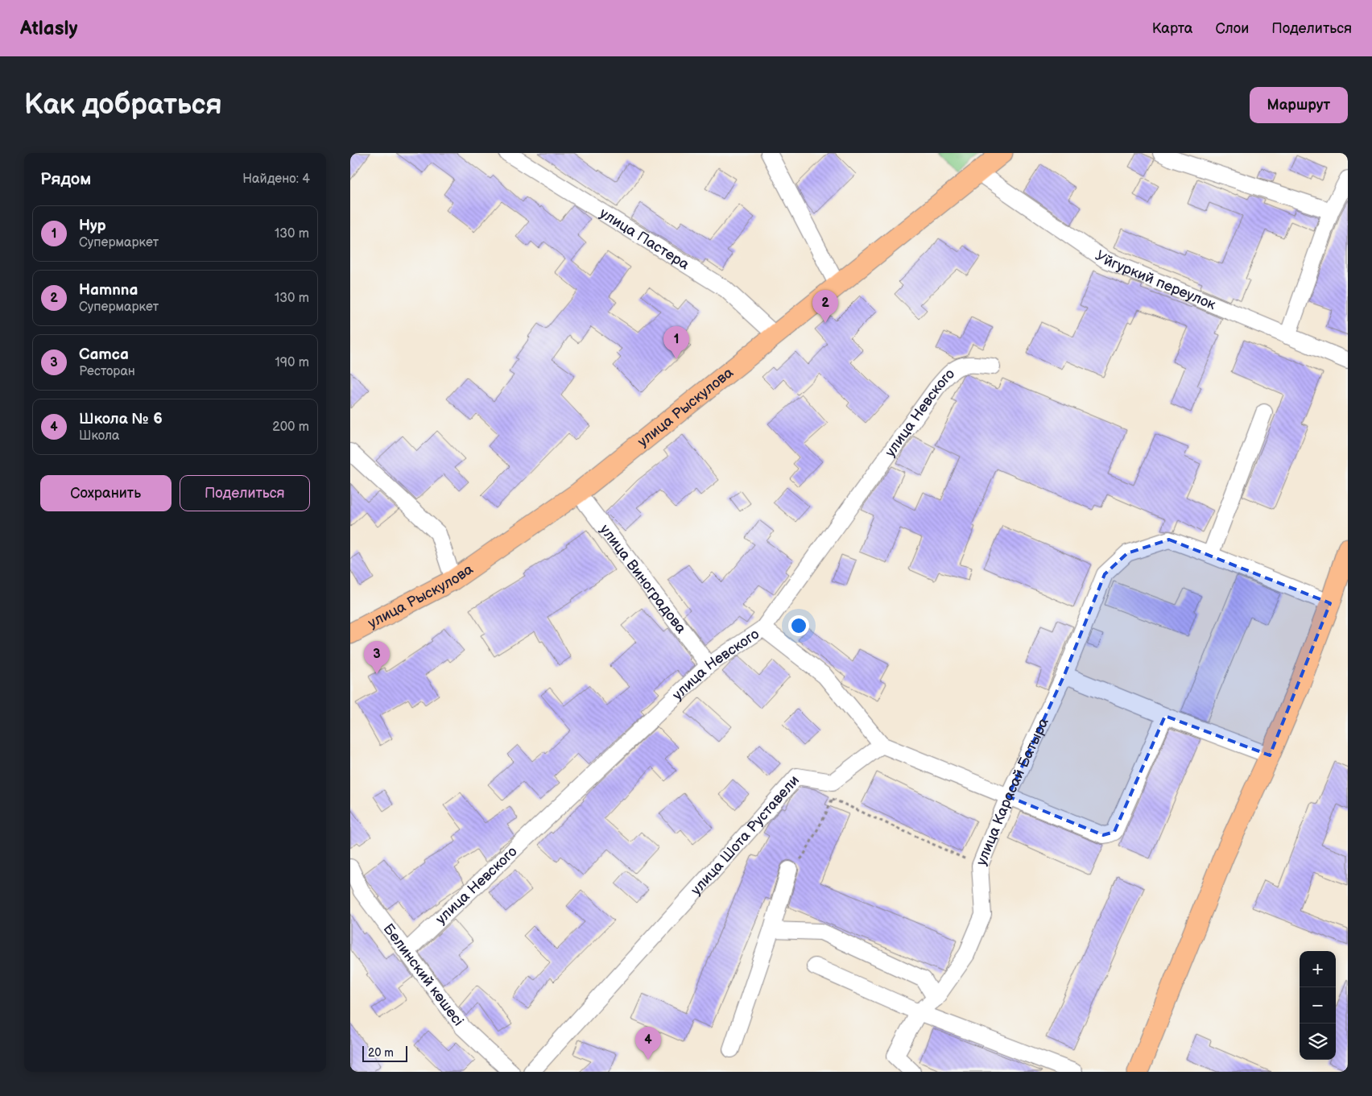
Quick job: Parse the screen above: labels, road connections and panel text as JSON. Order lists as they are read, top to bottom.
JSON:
{
  "streets": {
    "main road": ["улица Рыскулова"],
    "street": [
      "улица Пастера",
      "Уйгуркий переулок",
      "улица Невского",
      "улица Виноградова",
      "улица Карасай Батыра",
      "улица Шота Руставели",
      "Белинский көшесi"
    ]
  },
  "crossings": [
    ["улица Пастера", "улица Рыскулова"],
    ["Уйгуркий переулок", "улица Рыскулова"],
    ["улица Рыскулова", "улица Виноградова"],
    ["улица Невского", "улица Виноградова"],
    ["улица Невского", "Белинский көшесi"]
  ],
  "scale_bar": "20 m",
  "page": {
    "header": "Atlasly",
    "nav": ["Карта", "Слои", "Поделиться"],
    "buttons": [
      "Маршрут",
      ["Сохранить", "Поделиться"]
    ],
    "title": "Как добраться",
    "heading": ["Рядом", "Найдено: 4"],
    "list": [
      {
        "mark": "1",
        "name": "Hyp",
        "note": "Супермаркет",
        "value": "130 m"
      },
      {
        "mark": "2",
        "name": "Hamnna",
        "note": "Супермаркет",
        "value": "130 m"
      },
      {
        "mark": "3",
        "name": "Camca",
        "note": "Ресторан",
        "value": "190 m"
      },
      {
        "mark": "4",
        "name": "Школа № 6",
        "note": "Школа",
        "value": "200 m"
      }
    ],
    "pins": [
      "2",
      "1",
      "3",
      "4"
    ],
    "map_buttons": ["+", "−"],
    "scale": "20 m"
  }
}
